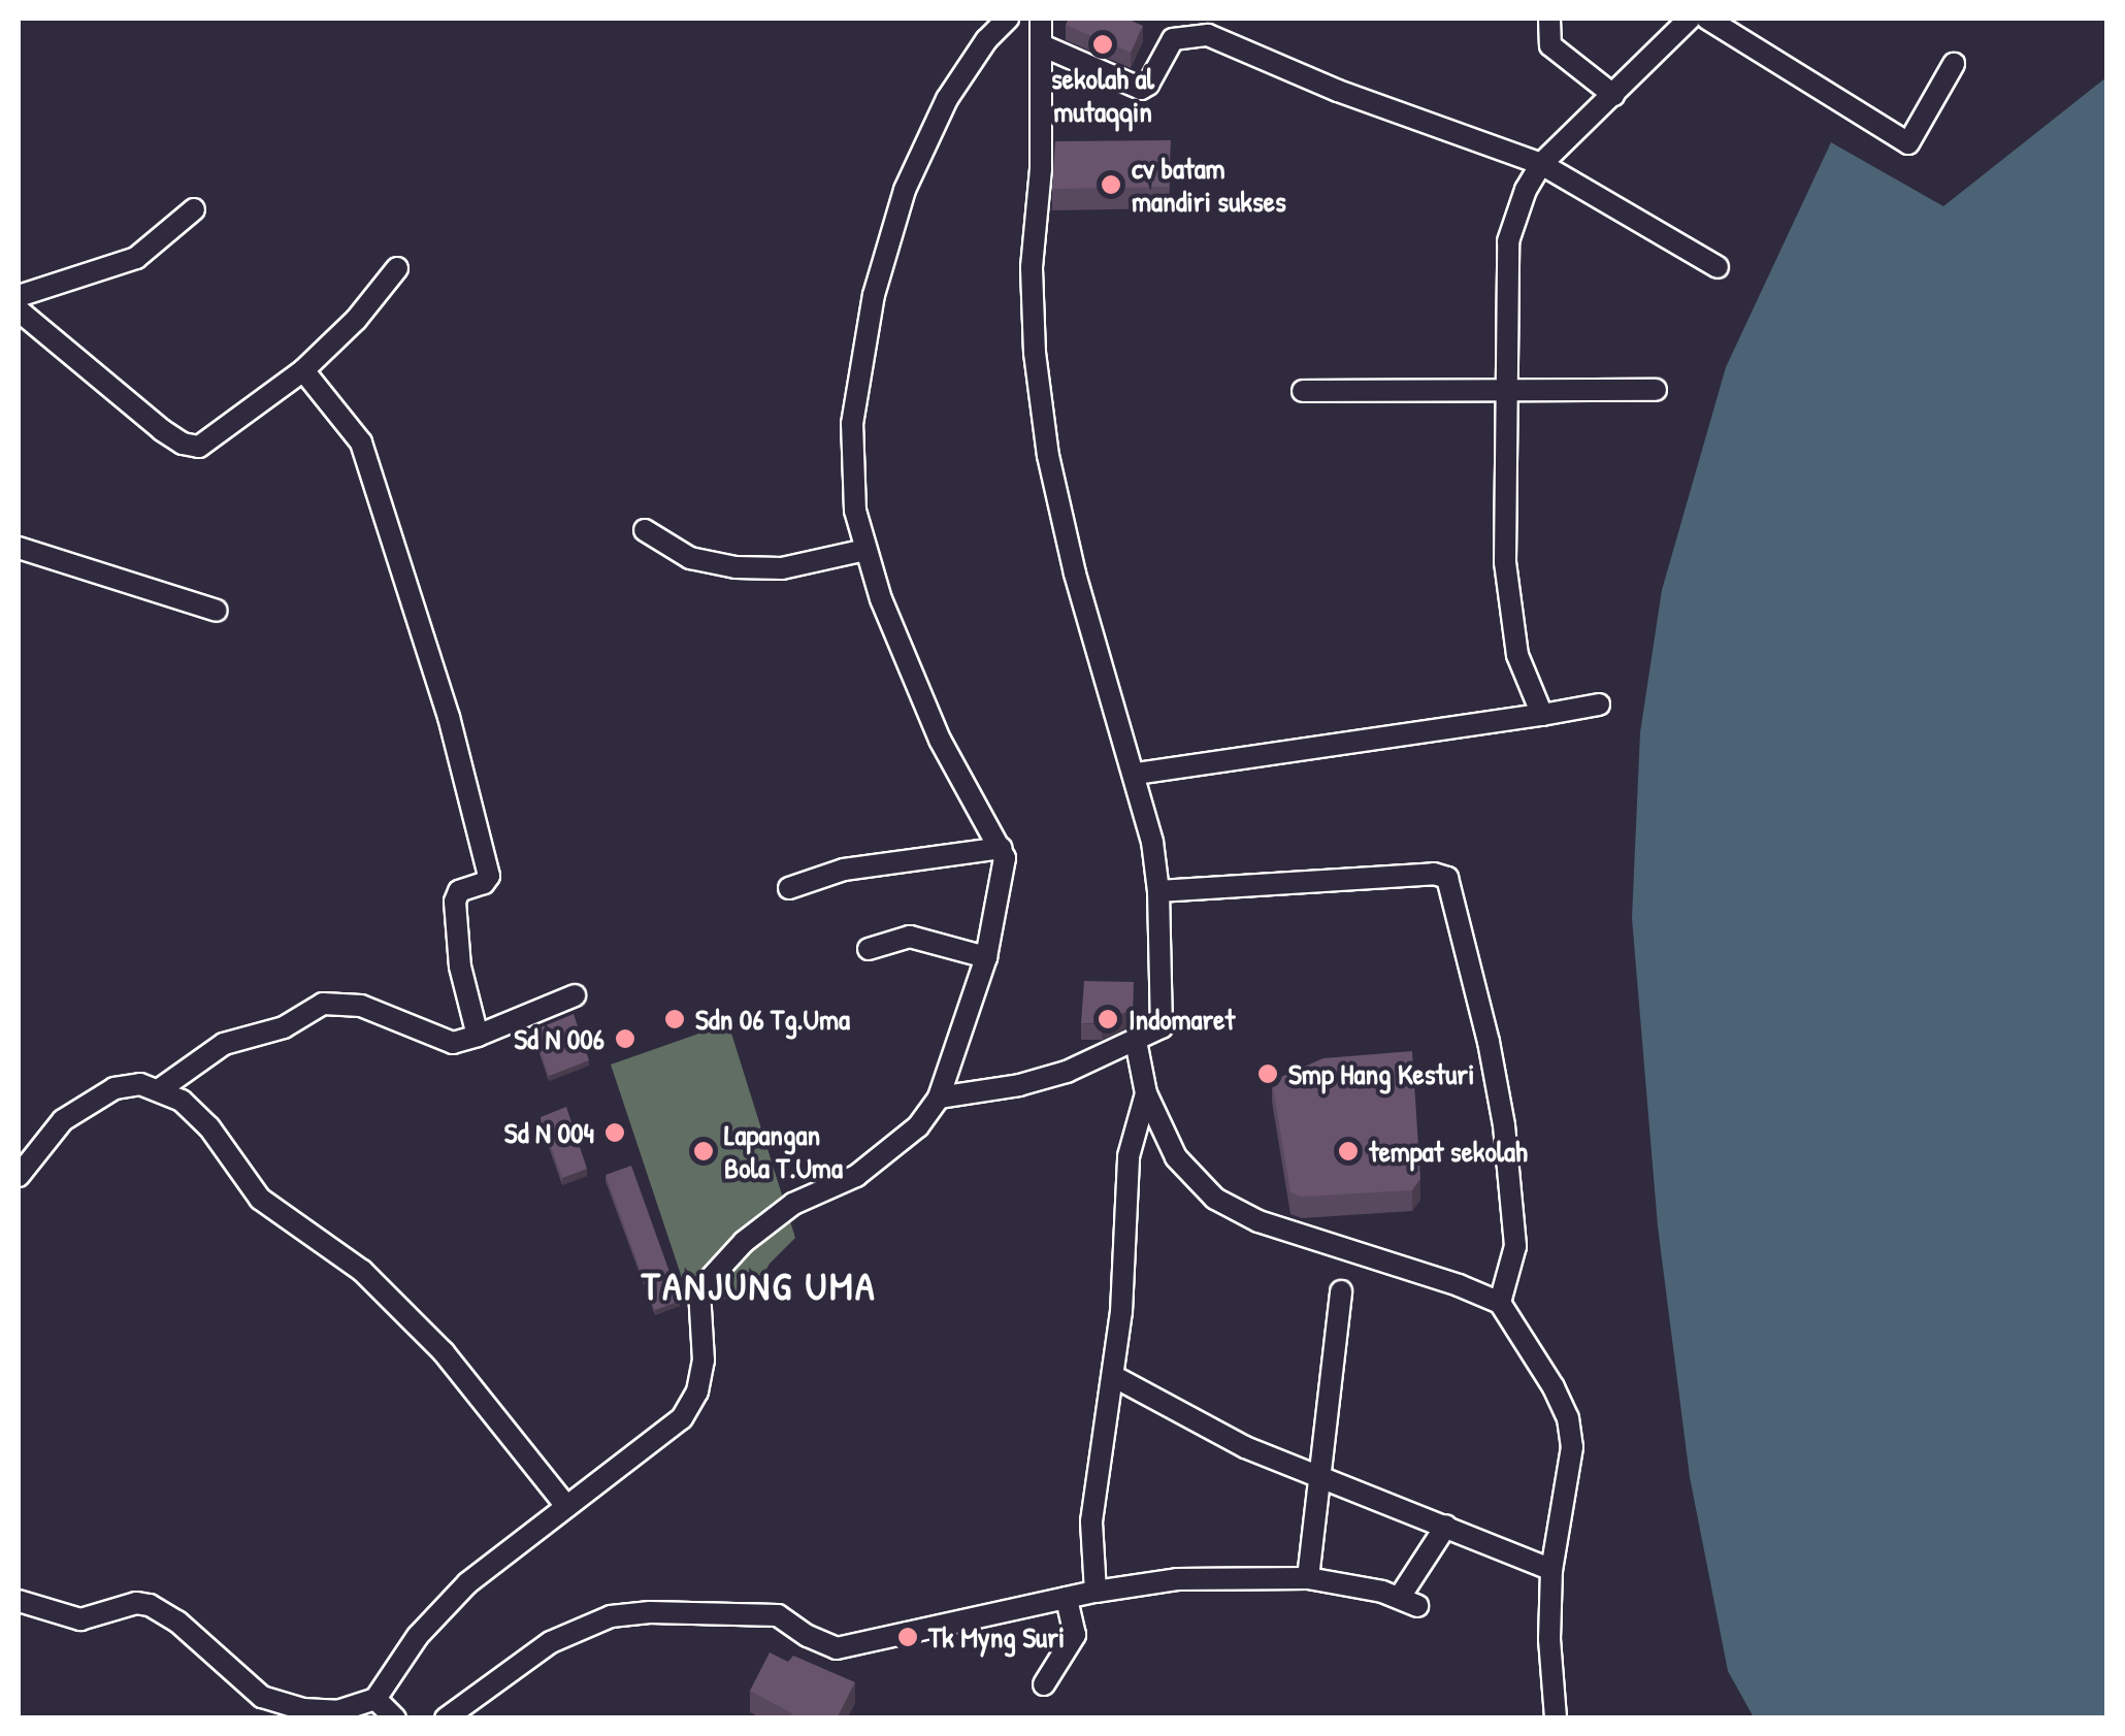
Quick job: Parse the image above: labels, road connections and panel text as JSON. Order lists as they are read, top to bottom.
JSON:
{
  "districts": ["TANJUNG UMA"],
  "places": [
    "sekolah al mutaqqin",
    "cv batam mandiri sukses",
    "Sdn 06 Tg.Uma",
    "Indomaret",
    "Sd N 006",
    "Smp Hang Kesturi",
    "Sd N 004",
    "Lapangan Bola T.Uma",
    "tempat sekolah",
    "Tk Myng Suri"
  ]
}
